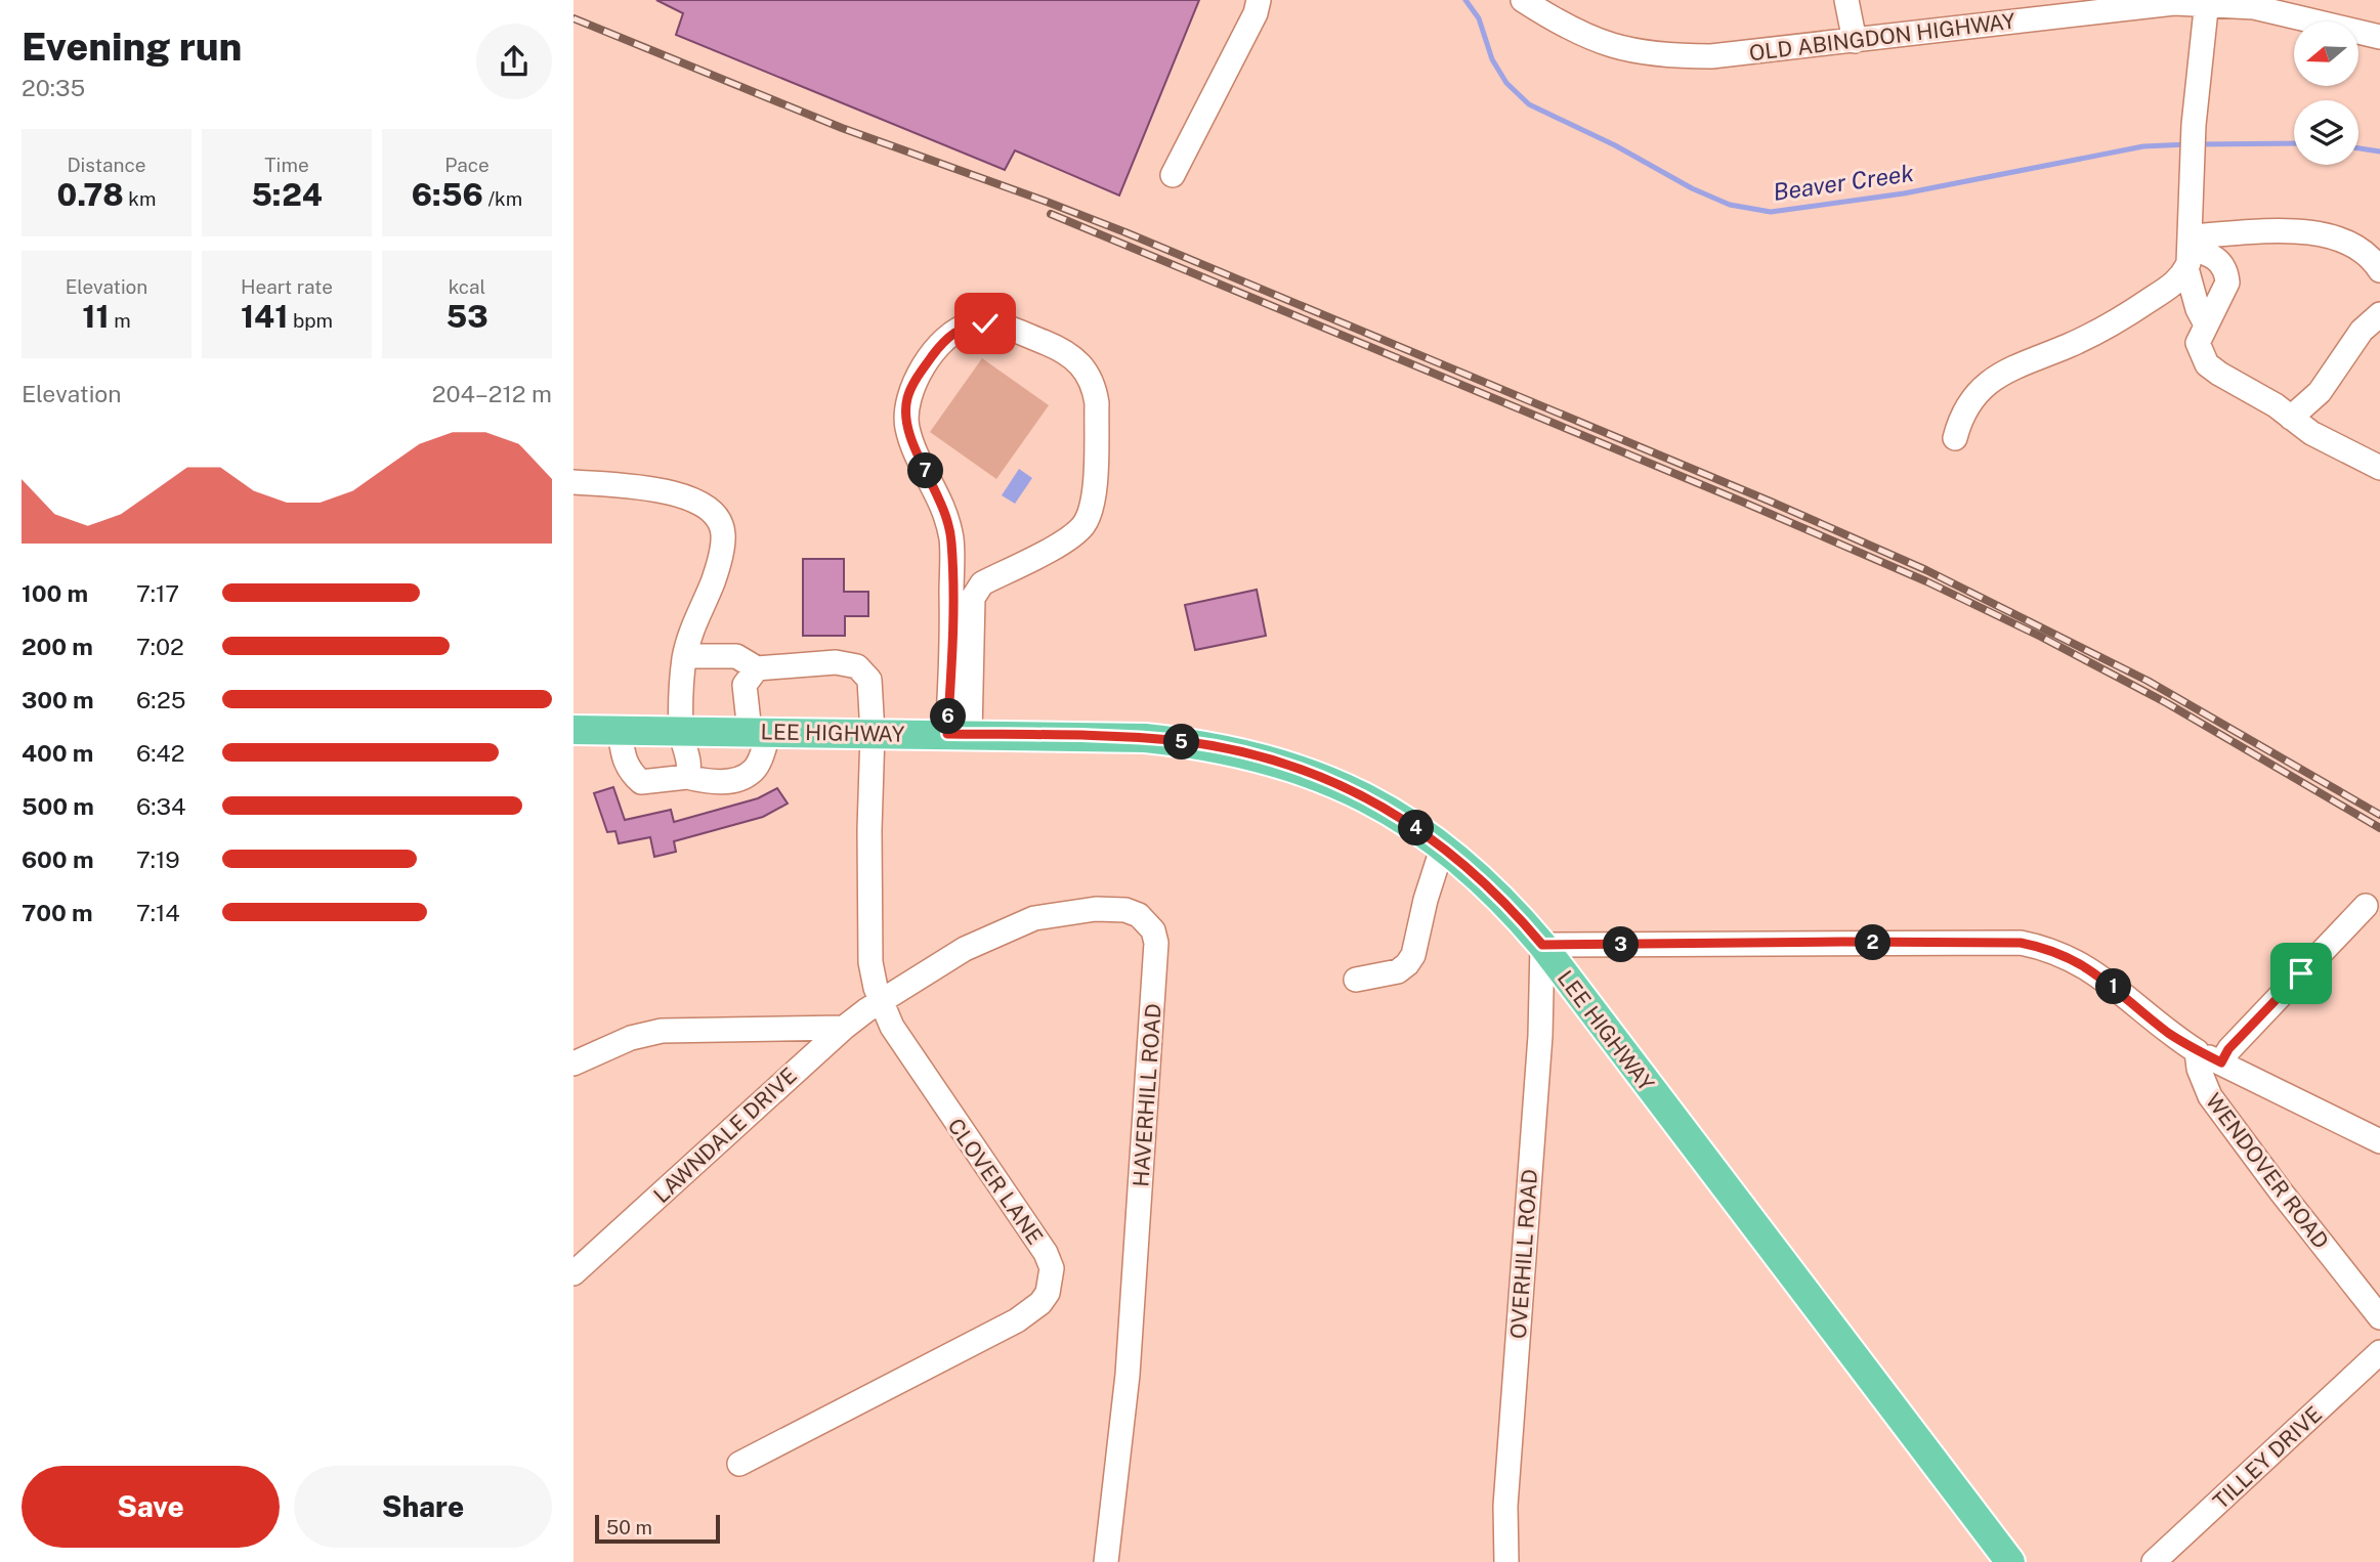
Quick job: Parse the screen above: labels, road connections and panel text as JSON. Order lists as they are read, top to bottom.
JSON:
{
  "streets": {
    "main road": ["LEE HIGHWAY"],
    "street": [
      "OLD ABINGDON HIGHWAY",
      "HAVERHILL ROAD",
      "LAWNDALE DRIVE",
      "WENDOVER ROAD",
      "CLOVER LANE",
      "OVERHILL ROAD",
      "TILLEY DRIVE"
    ]
  },
  "crossings": [
    ["LEE HIGHWAY", "CLOVER LANE"],
    ["LEE HIGHWAY", "OVERHILL ROAD"],
    ["HAVERHILL ROAD", "LAWNDALE DRIVE"],
    ["HAVERHILL ROAD", "CLOVER LANE"],
    ["LAWNDALE DRIVE", "CLOVER LANE"]
  ],
  "water": ["Beaver Creek"],
  "scale_bar": "50 m",
  "north": "left",
  "page": {
    "heading": ["Evening run", "20:35"],
    "stats": [
      ["Distance", "0.78 km"],
      ["Time", "5:24"],
      ["Pace", "6:56 /km"],
      ["Elevation", "11 m"],
      ["Heart rate", "141 bpm"],
      ["kcal", "53"]
    ],
    "chart": ["Elevation", "204–212 m"],
    "pins": [
      "7",
      "6",
      "5",
      "4",
      "2",
      "3",
      "1"
    ],
    "list": [
      {
        "name": "100 m",
        "note": "7:17"
      },
      {
        "name": "200 m",
        "note": "7:02"
      },
      {
        "name": "300 m",
        "note": "6:25"
      },
      {
        "name": "400 m",
        "note": "6:42"
      },
      {
        "name": "500 m",
        "note": "6:34"
      },
      {
        "name": "600 m",
        "note": "7:19"
      },
      {
        "name": "700 m",
        "note": "7:14"
      }
    ],
    "buttons": ["Save", "Share"],
    "scale": "50 m"
  }
}
